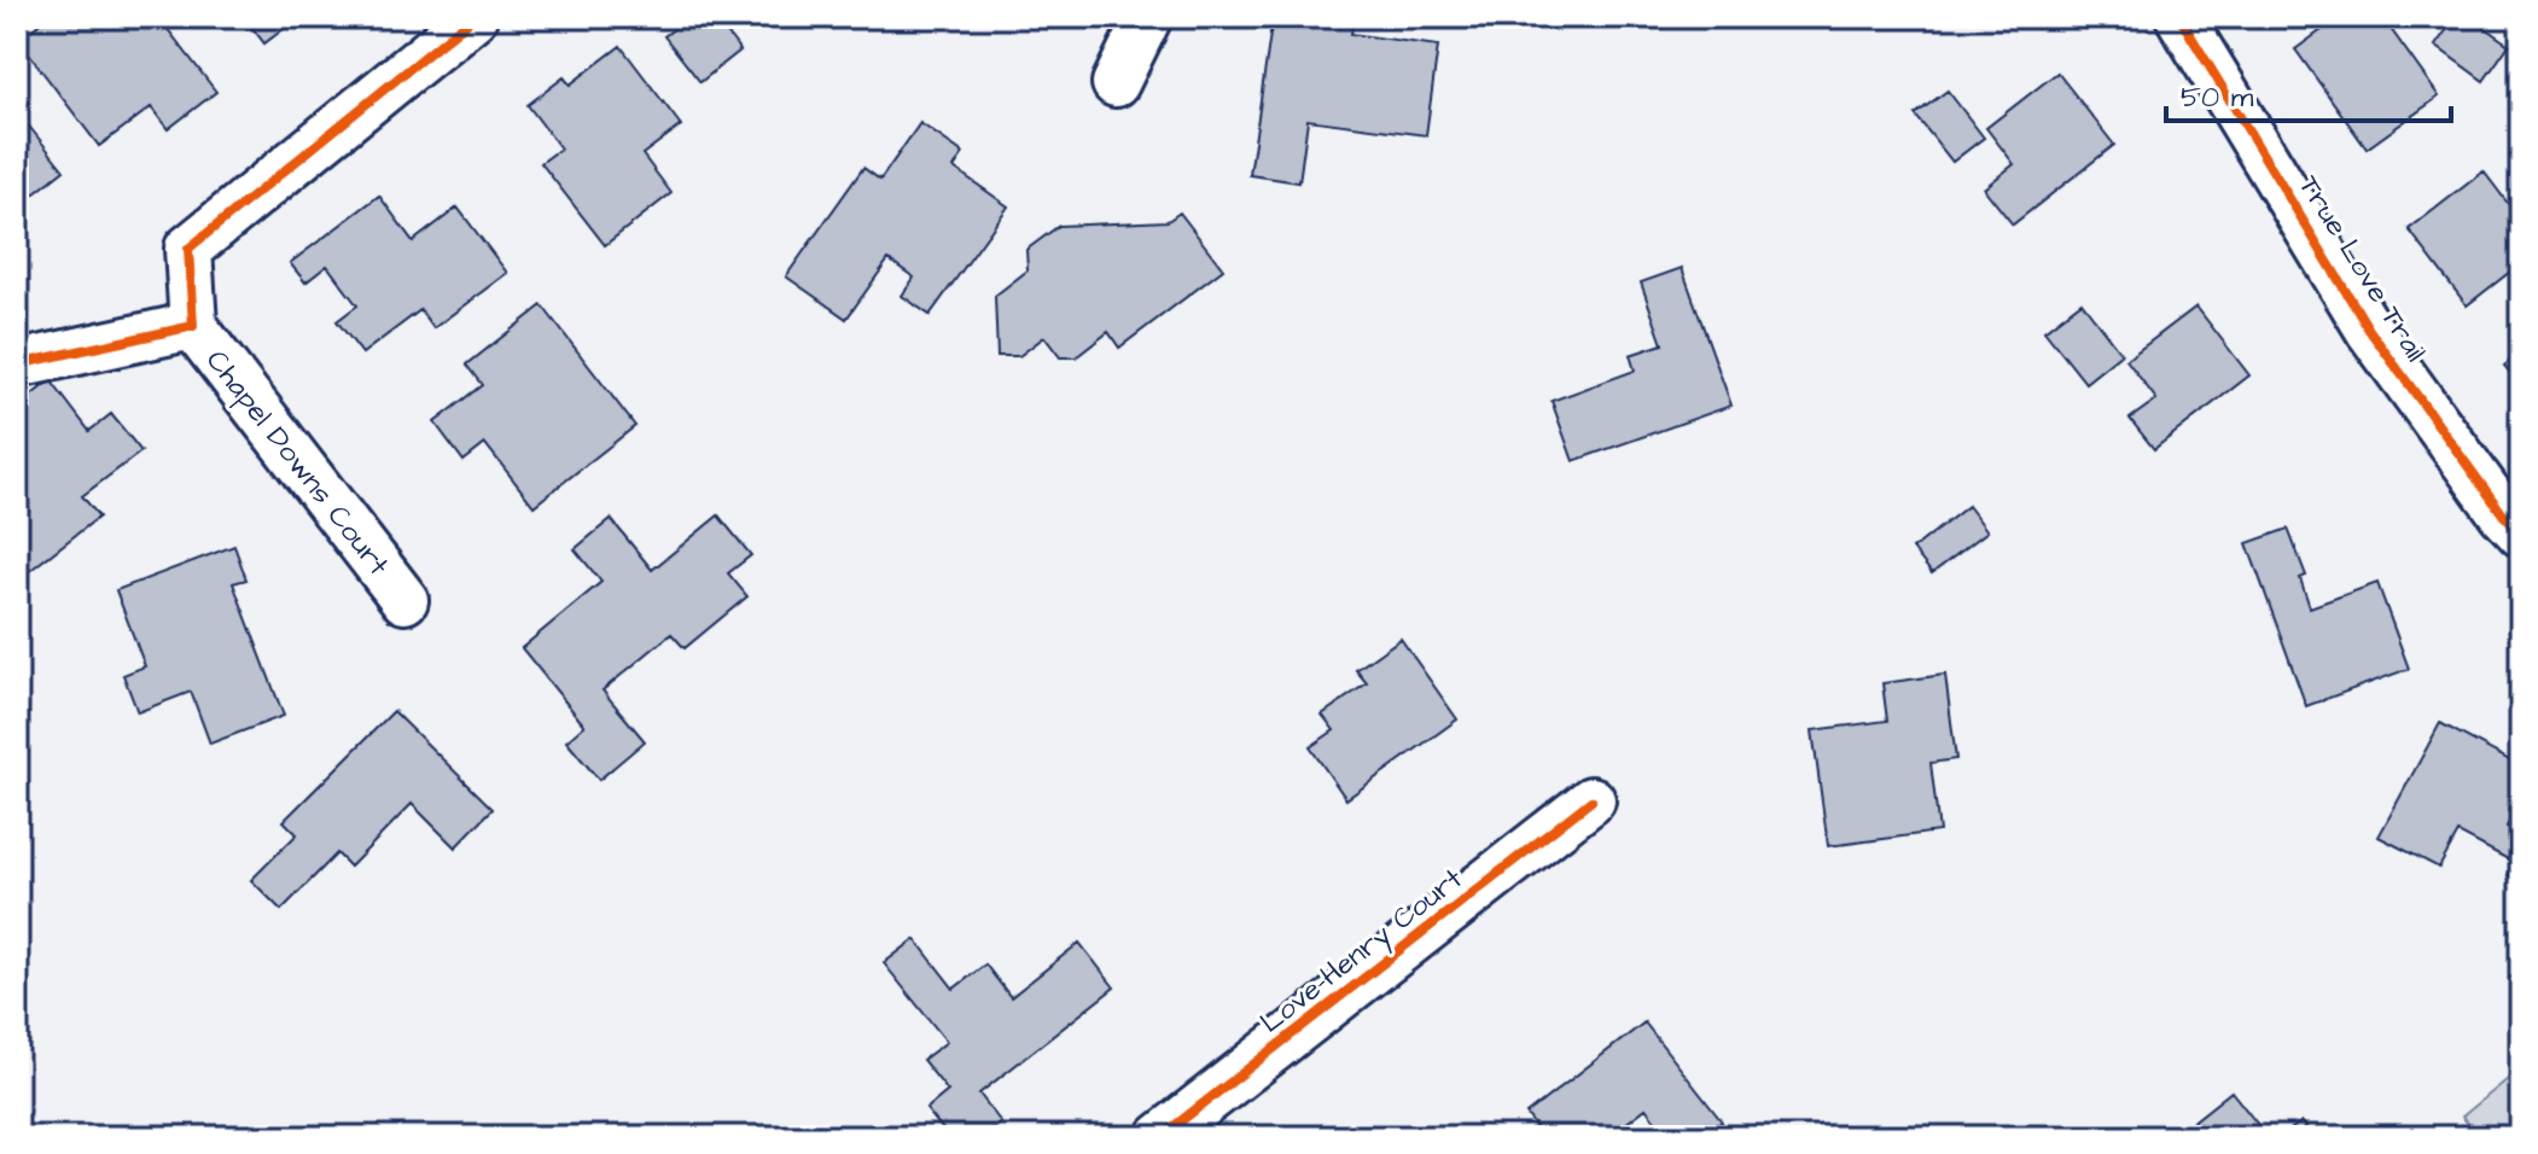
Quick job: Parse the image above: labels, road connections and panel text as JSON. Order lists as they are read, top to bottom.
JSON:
{
  "streets": {
    "street": ["True Love Trail", "Chapel Downs Court", "Love-Henry Court"]
  },
  "scale_bar": "50 m"
}
